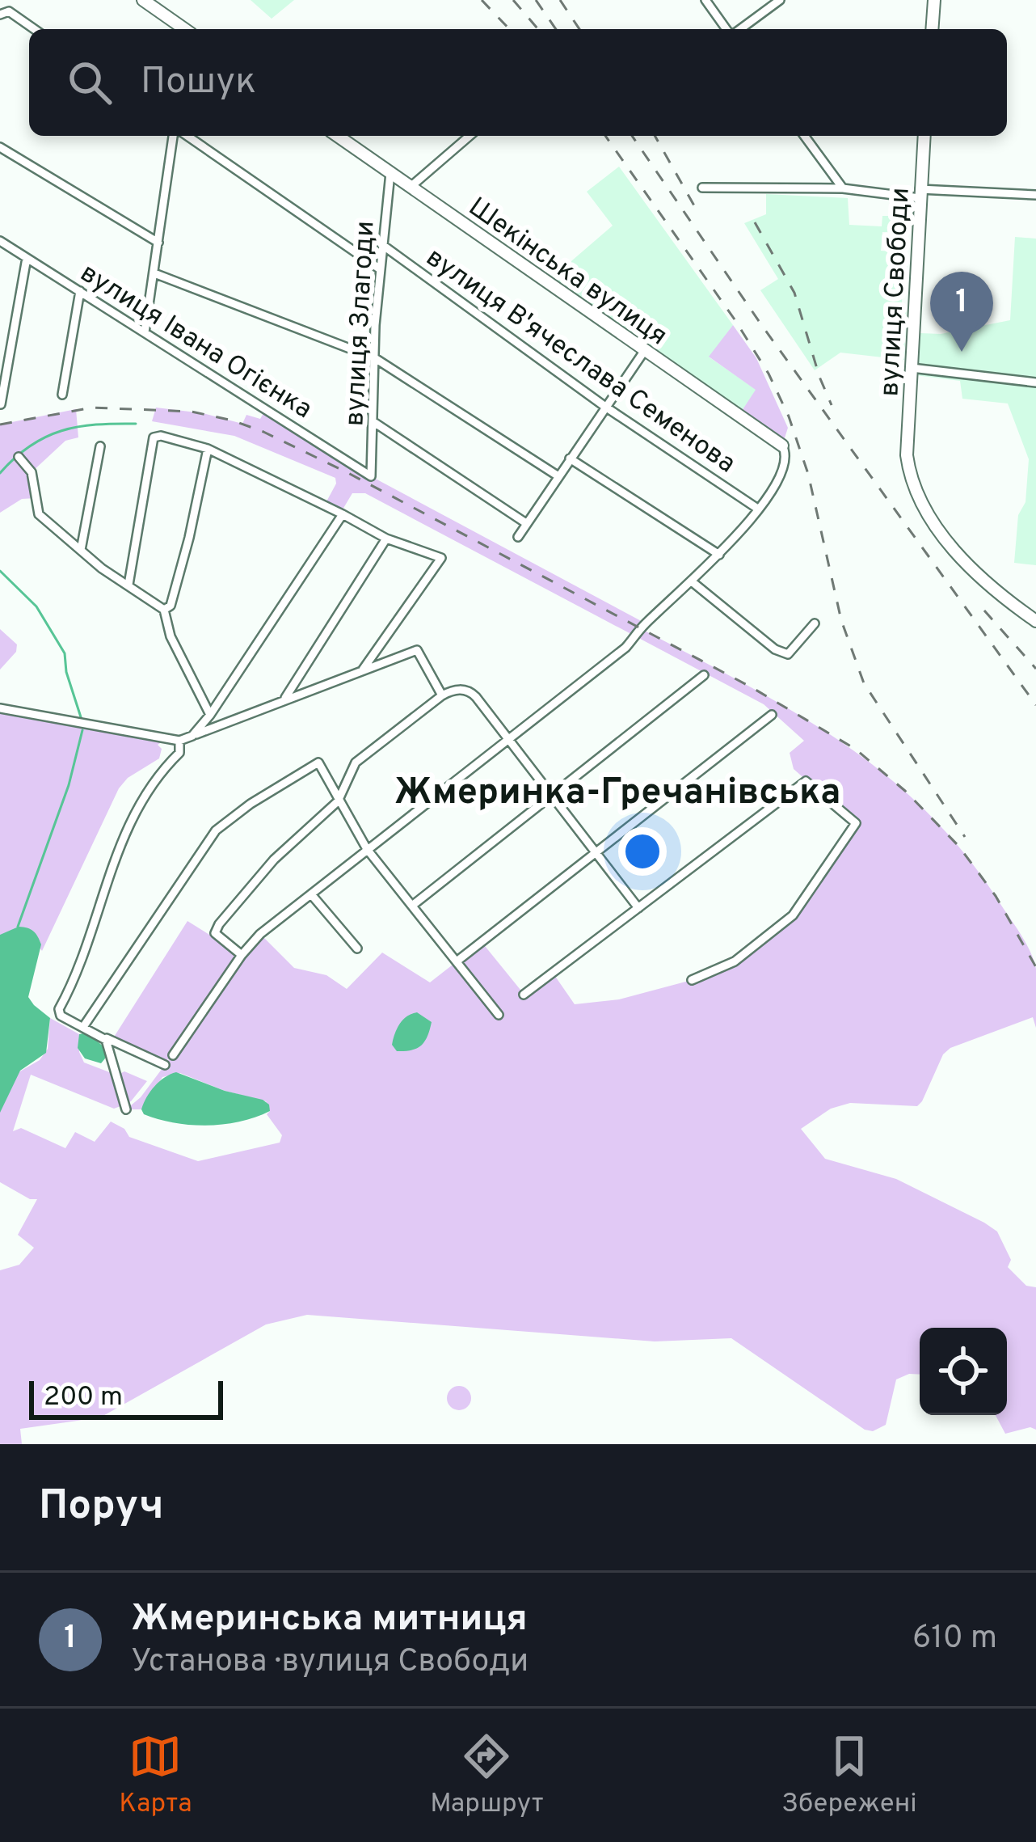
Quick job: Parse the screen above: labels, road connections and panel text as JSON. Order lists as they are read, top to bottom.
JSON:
{
  "streets": {
    "street": [
      "Шекінська вулиця",
      "вулиця Свободи",
      "вулиця Злагоди",
      "вулиця Івана Огієнка",
      "вулиця В'ячеслава Семенова"
    ]
  },
  "crossings": [
    ["Шекінська вулиця", "вулиця Злагоди"],
    ["вулиця Злагоди", "вулиця Івана Огієнка"],
    ["вулиця Злагоди", "вулиця В'ячеслава Семенова"]
  ],
  "districts": ["Жмеринка-Гречанівська"],
  "scale_bar": "200 m",
  "page": {
    "search": "Пошук",
    "pins": "1",
    "scale": "200 m",
    "heading": "Поруч",
    "list": [
      {
        "mark": "1",
        "name": "Жмеринська митниця",
        "note": "Установа · вулиця Свободи",
        "value": "610 m"
      }
    ],
    "nav": ["Карта", "Маршрут", "Збережені"]
  }
}
